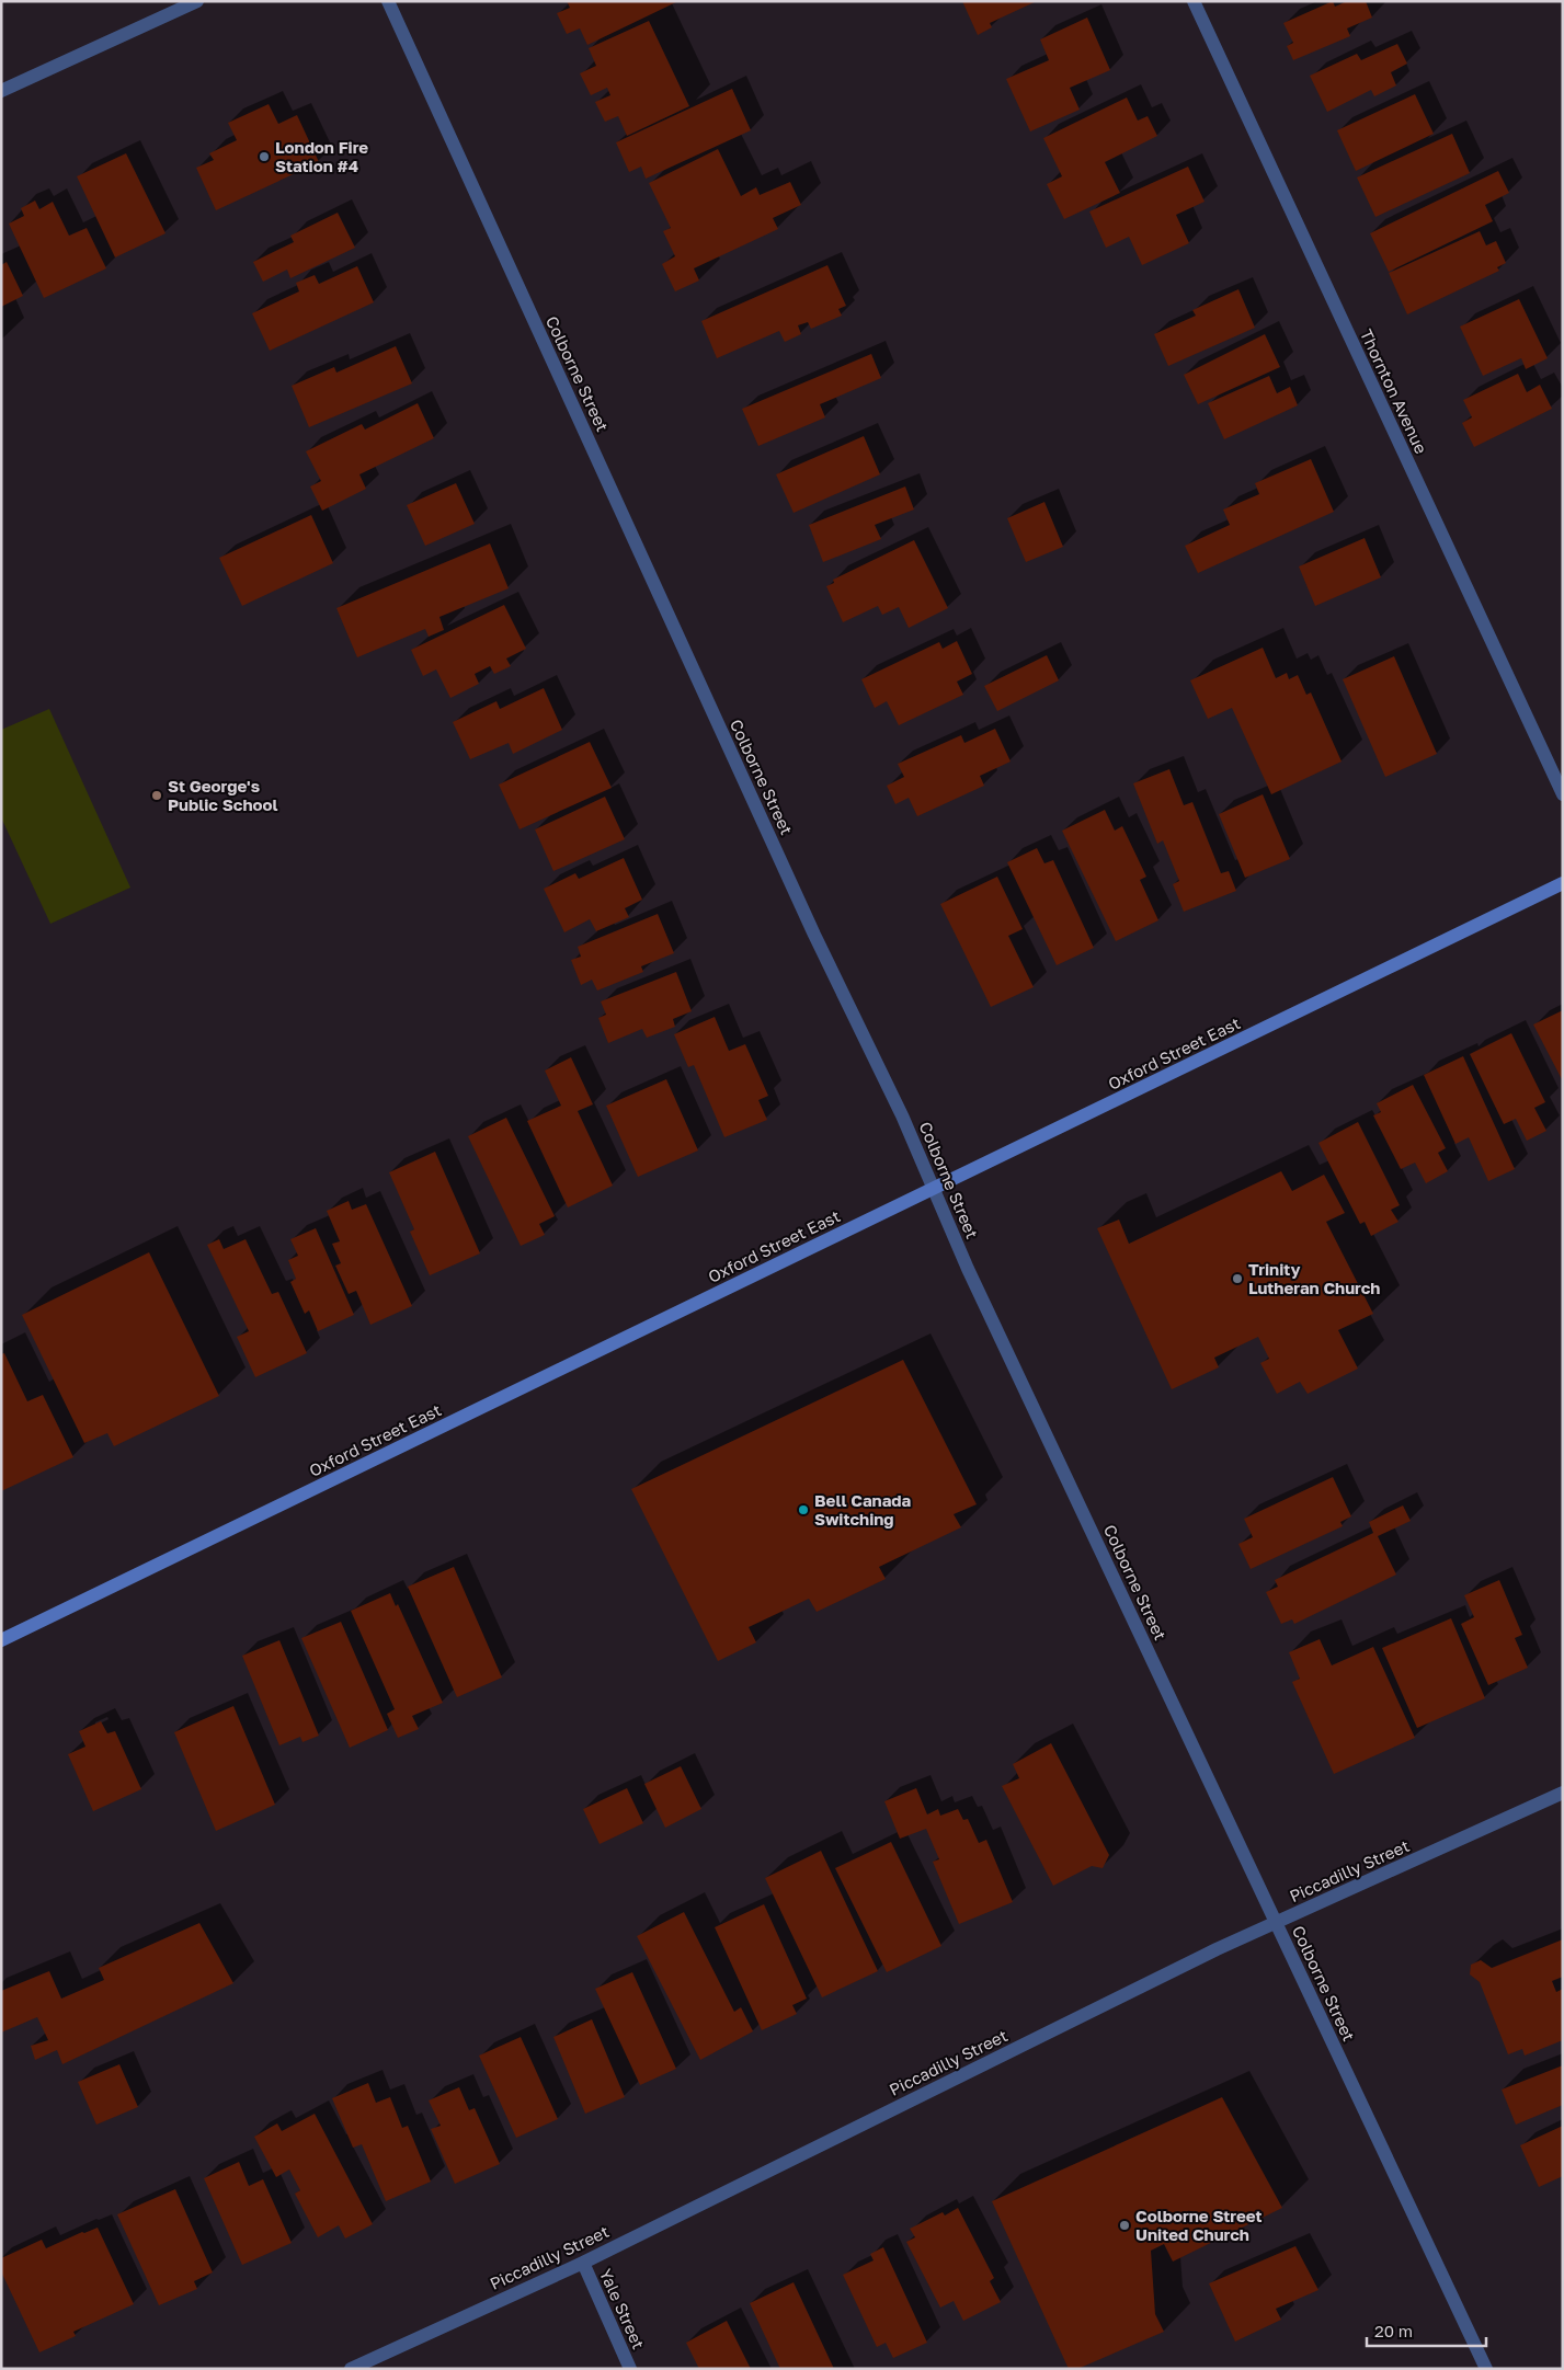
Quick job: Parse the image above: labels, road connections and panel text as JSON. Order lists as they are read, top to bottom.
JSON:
{
  "streets": {
    "main road": ["Oxford Street East"],
    "street": [
      "Colborne Street",
      "Thornton Avenue",
      "Piccadilly Street",
      "Yale Street"
    ]
  },
  "crossings": [
    ["Colborne Street", "Oxford Street East"],
    ["Colborne Street", "Piccadilly Street"],
    ["Piccadilly Street", "Yale Street"]
  ],
  "places": [
    "London Fire Station #4",
    "St George's Public School",
    "Trinity Lutheran Church",
    "Bell Canada Switching",
    "Colborne Street United Church"
  ],
  "scale_bar": "20 m"
}
